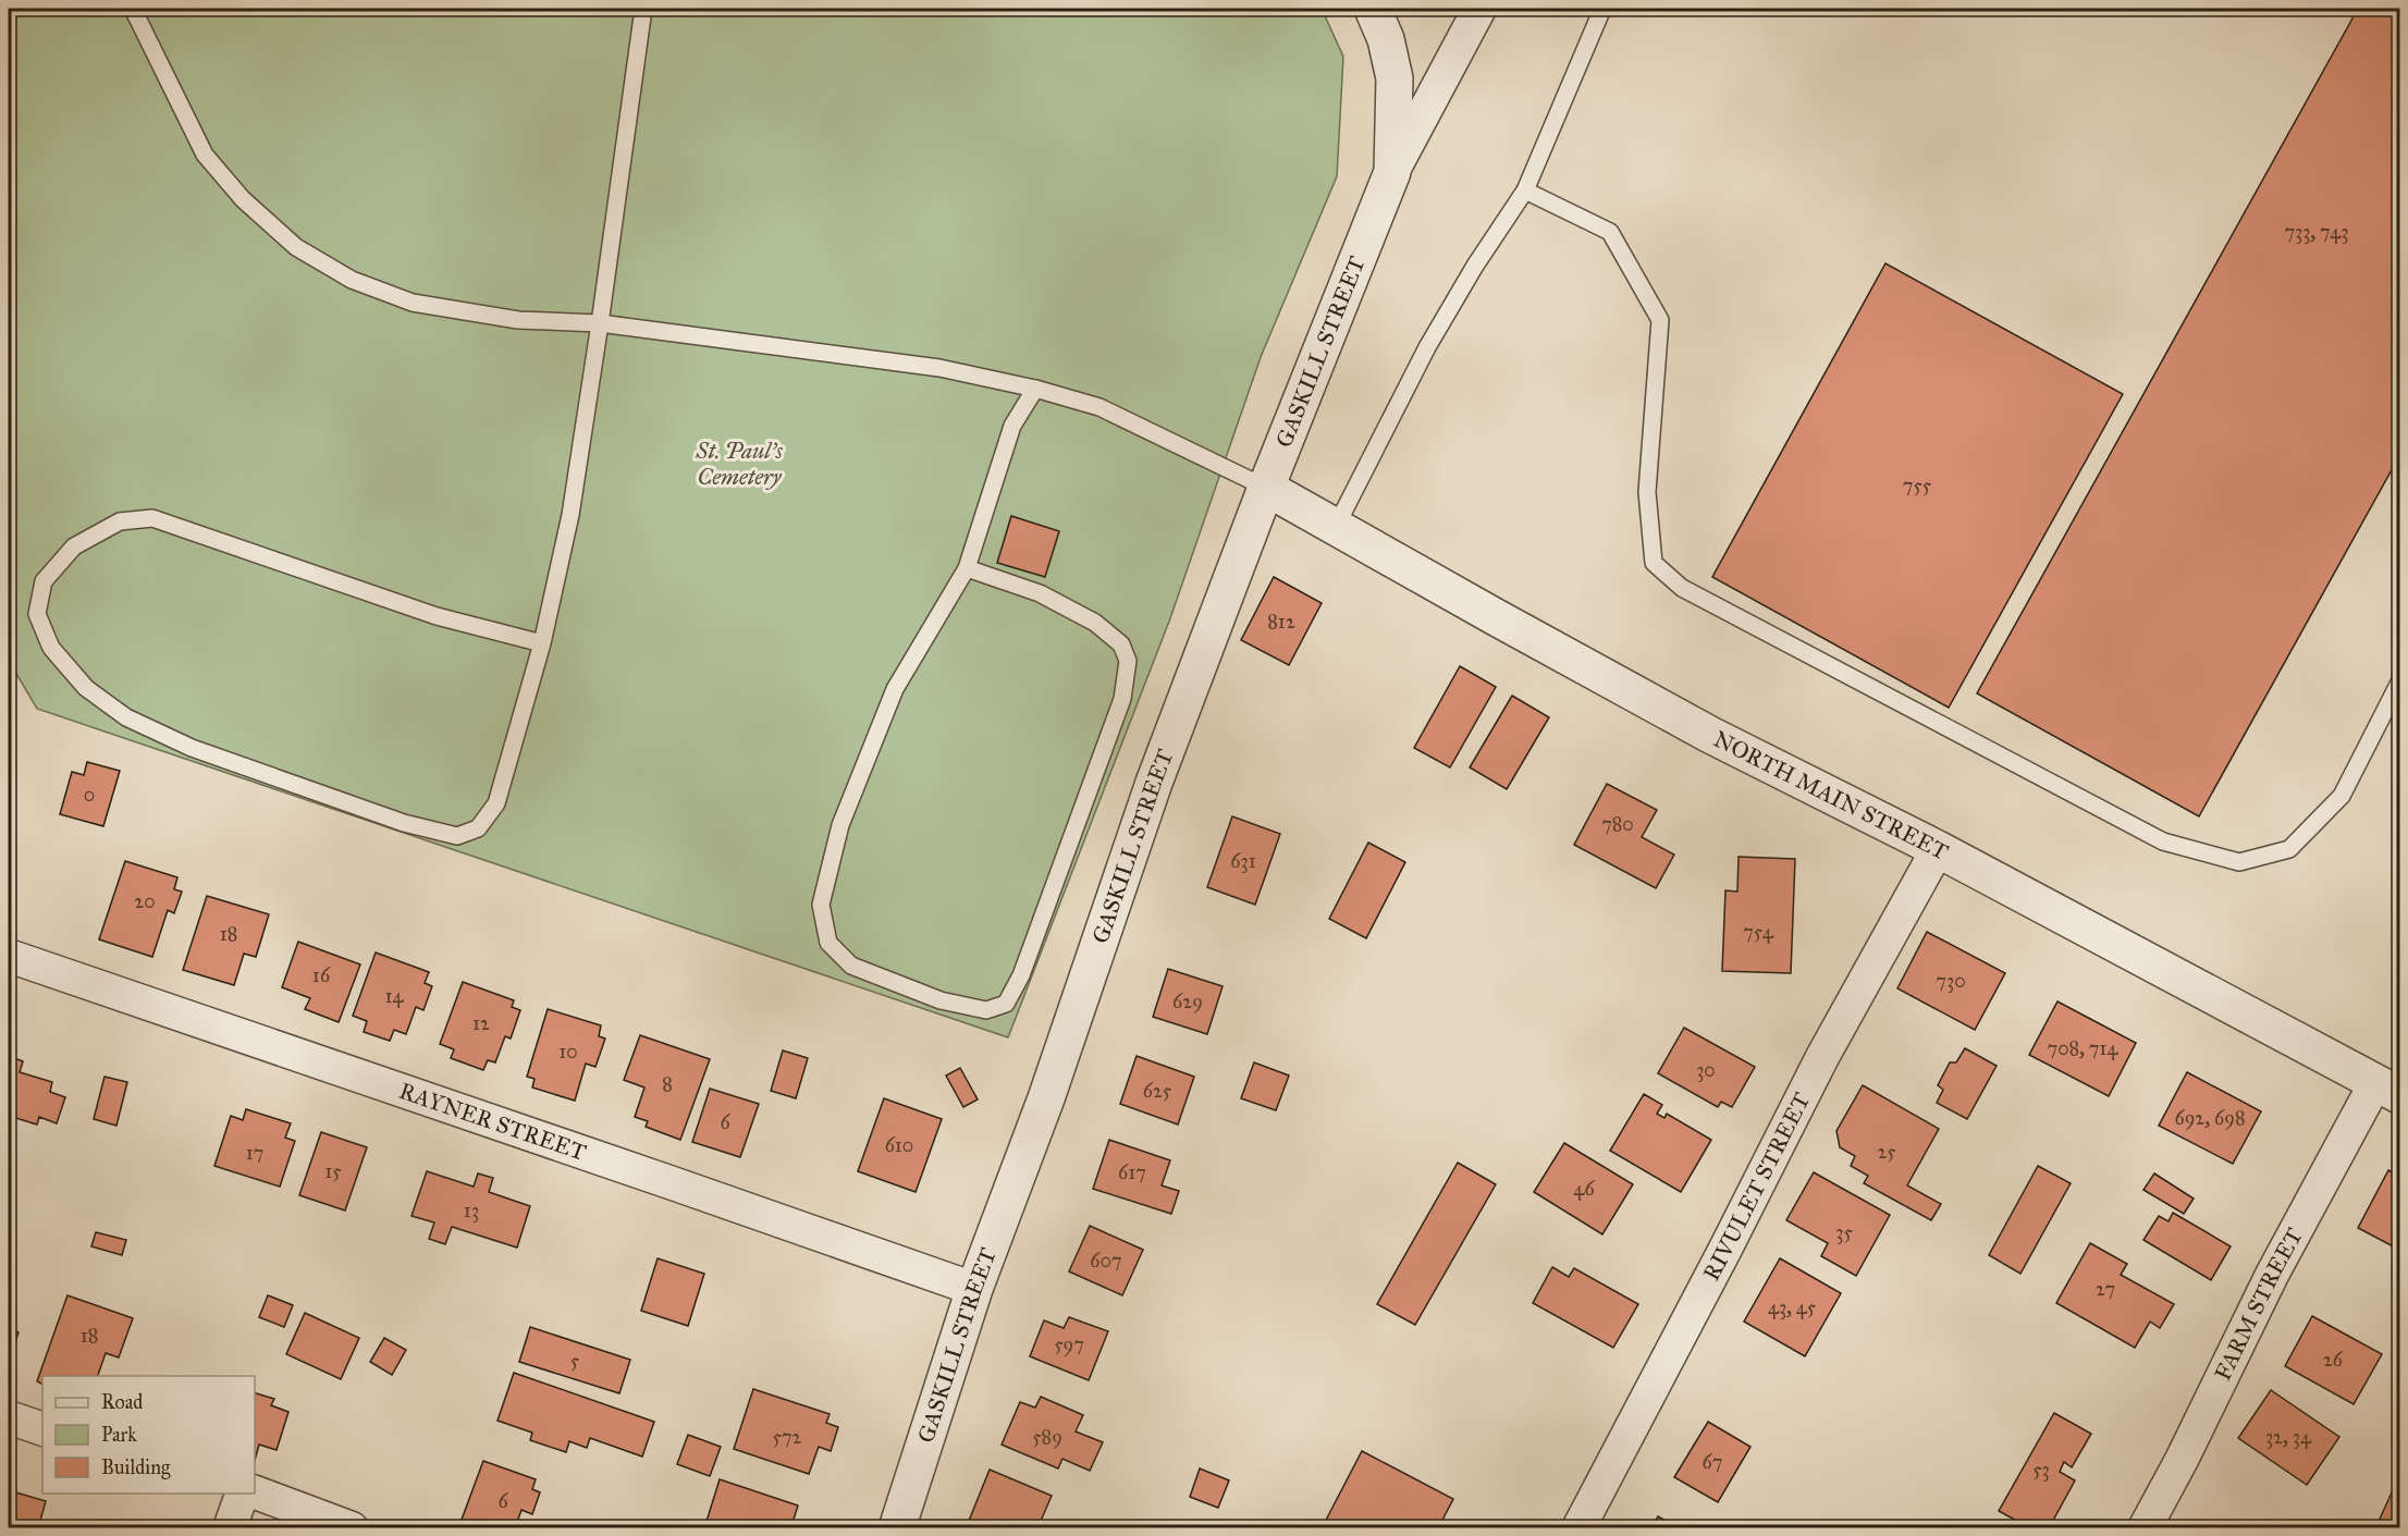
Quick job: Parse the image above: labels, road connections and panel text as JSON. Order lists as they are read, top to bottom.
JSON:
{
  "streets": {
    "street": [
      "GASKILL STREET",
      "NORTH MAIN STREET",
      "RAYNER STREET",
      "RIVULET STREET",
      "FARM STREET"
    ]
  },
  "crossings": [
    ["GASKILL STREET", "NORTH MAIN STREET"],
    ["GASKILL STREET", "RAYNER STREET"],
    ["NORTH MAIN STREET", "RIVULET STREET"],
    ["NORTH MAIN STREET", "FARM STREET"]
  ],
  "parks": ["St. Paul's Cemetery"],
  "house_numbers": [
    "733, 743",
    "755",
    "812",
    "0",
    "780",
    "631",
    "20",
    "754",
    "18",
    "16",
    "730",
    "14",
    "629",
    "12",
    "708, 714",
    "10",
    "30",
    "8",
    "625",
    "692, 698",
    "6",
    "610",
    "25",
    "17",
    "15",
    "617",
    "46",
    "13",
    "35",
    "607",
    "27",
    "43, 45",
    "18",
    "597",
    "26",
    "5",
    "572",
    "589",
    "32, 34",
    "67",
    "53",
    "6"
  ],
  "legend": ["Road", "Park", "Building"]
}
